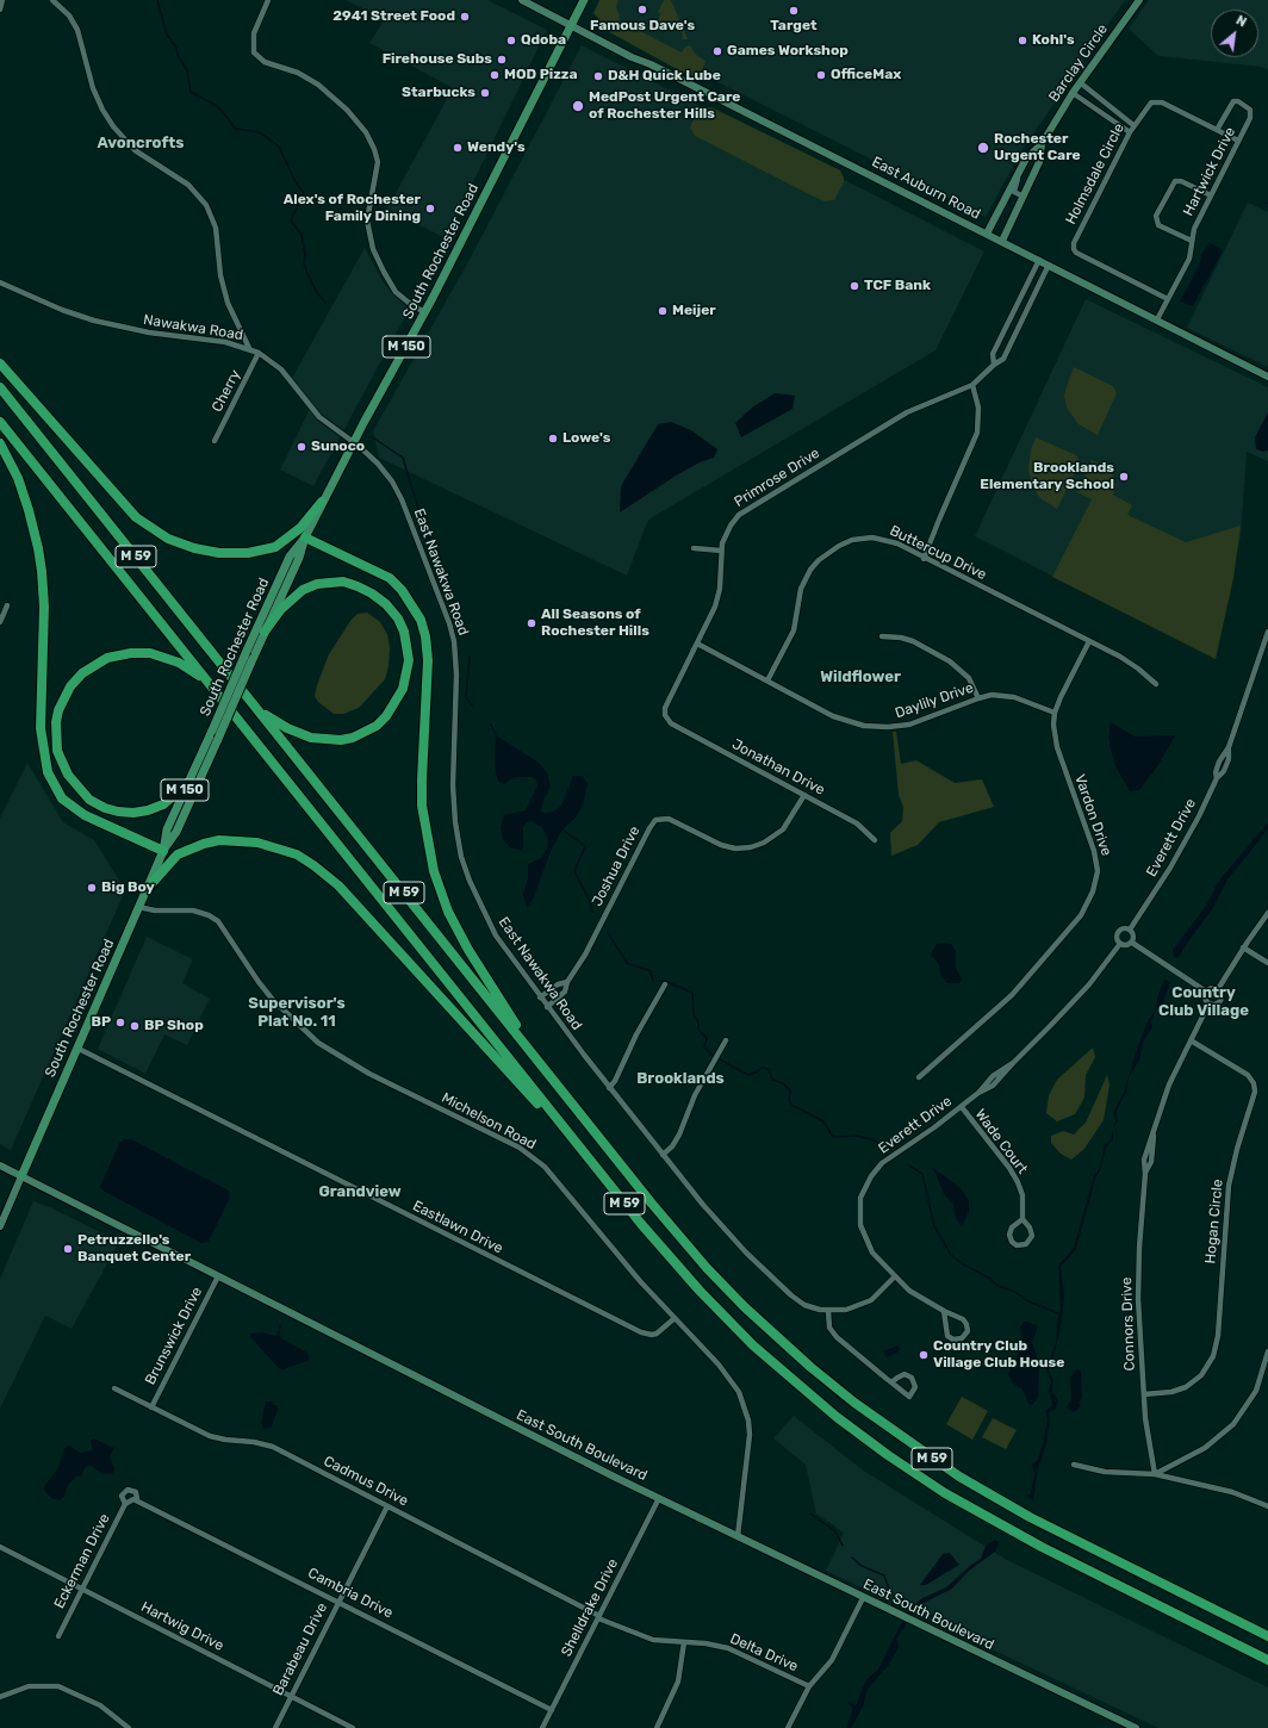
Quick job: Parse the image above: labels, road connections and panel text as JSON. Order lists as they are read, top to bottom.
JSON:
{
  "streets": {
    "highway": ["M 59"],
    "main road": ["South Rochester Road", "M 150"],
    "street": [
      "Barclay Circle",
      "Hartwick Drive",
      "Holmsdale Circle",
      "East Auburn Road",
      "Nawakwa Road",
      "Cherry",
      "Primrose Drive",
      "Buttercup Drive",
      "East Nawakwa Road",
      "Daylily Drive",
      "Jonathan Drive",
      "Vardon Drive",
      "Everett Drive",
      "Joshua Drive",
      "Michelson Road",
      "Wade Court",
      "Hogan Circle",
      "Eastlawn Drive",
      "Connors Drive",
      "Brunswick Drive",
      "East South Boulevard",
      "Cadmus Drive",
      "Eckerman Drive",
      "Cambria Drive",
      "Shelldrake Drive",
      "Hartwig Drive",
      "Barabeau Drive",
      "Delta Drive"
    ]
  },
  "crossings": [
    ["Barclay Circle", "East Auburn Road"],
    ["Hartwick Drive", "Holmsdale Circle"],
    ["Hartwick Drive", "East Auburn Road"],
    ["East Auburn Road", "South Rochester Road"],
    ["East Auburn Road", "Primrose Drive"],
    ["South Rochester Road", "Nawakwa Road"],
    ["South Rochester Road", "East Nawakwa Road"],
    ["South Rochester Road", "Michelson Road"],
    ["South Rochester Road", "Eastlawn Drive"],
    ["South Rochester Road", "East South Boulevard"],
    ["Nawakwa Road", "Cherry"],
    ["Nawakwa Road", "East Nawakwa Road"],
    ["Primrose Drive", "Daylily Drive"],
    ["Primrose Drive", "Jonathan Drive"],
    ["Buttercup Drive", "Daylily Drive"],
    ["Buttercup Drive", "Vardon Drive"],
    ["East Nawakwa Road", "Everett Drive"],
    ["East Nawakwa Road", "Joshua Drive"],
    ["Daylily Drive", "Vardon Drive"],
    ["Jonathan Drive", "Joshua Drive"],
    ["Everett Drive", "Wade Court"],
    ["Michelson Road", "Eastlawn Drive"],
    ["Michelson Road", "East South Boulevard"],
    ["Hogan Circle", "Connors Drive"],
    ["Brunswick Drive", "East South Boulevard"],
    ["Brunswick Drive", "Cadmus Drive"],
    ["East South Boulevard", "Shelldrake Drive"],
    ["Cadmus Drive", "Shelldrake Drive"],
    ["Cadmus Drive", "Barabeau Drive"],
    ["Cadmus Drive", "Delta Drive"],
    ["Eckerman Drive", "Cambria Drive"],
    ["Eckerman Drive", "Hartwig Drive"],
    ["Cambria Drive", "Shelldrake Drive"],
    ["Cambria Drive", "Barabeau Drive"],
    ["Shelldrake Drive", "Delta Drive"],
    ["Hartwig Drive", "Barabeau Drive"]
  ],
  "districts": [
    "Avoncrofts",
    "Wildflower",
    "Country Club Village",
    "Supervisor's Plat No. 11",
    "Brooklands",
    "Grandview"
  ],
  "places": [
    "Famous Dave's",
    "Target",
    "2941 Street Food",
    "Qdoba",
    "Kohl's",
    "Games Workshop",
    "Firehouse Subs",
    "MOD Pizza",
    "OfficeMax",
    "D&H Quick Lube",
    "Starbucks",
    "MedPost Urgent Care of Rochester Hills",
    "Wendy's",
    "Rochester Urgent Care",
    "Alex's of Rochester Family Dining",
    "TCF Bank",
    "Meijer",
    "Lowe's",
    "Sunoco",
    "Brooklands Elementary School",
    "All Seasons of Rochester Hills",
    "Big Boy",
    "BP",
    "BP Shop",
    "Petruzzello's Banquet Center",
    "Country Club Village Club House"
  ],
  "north": "top right"
}
